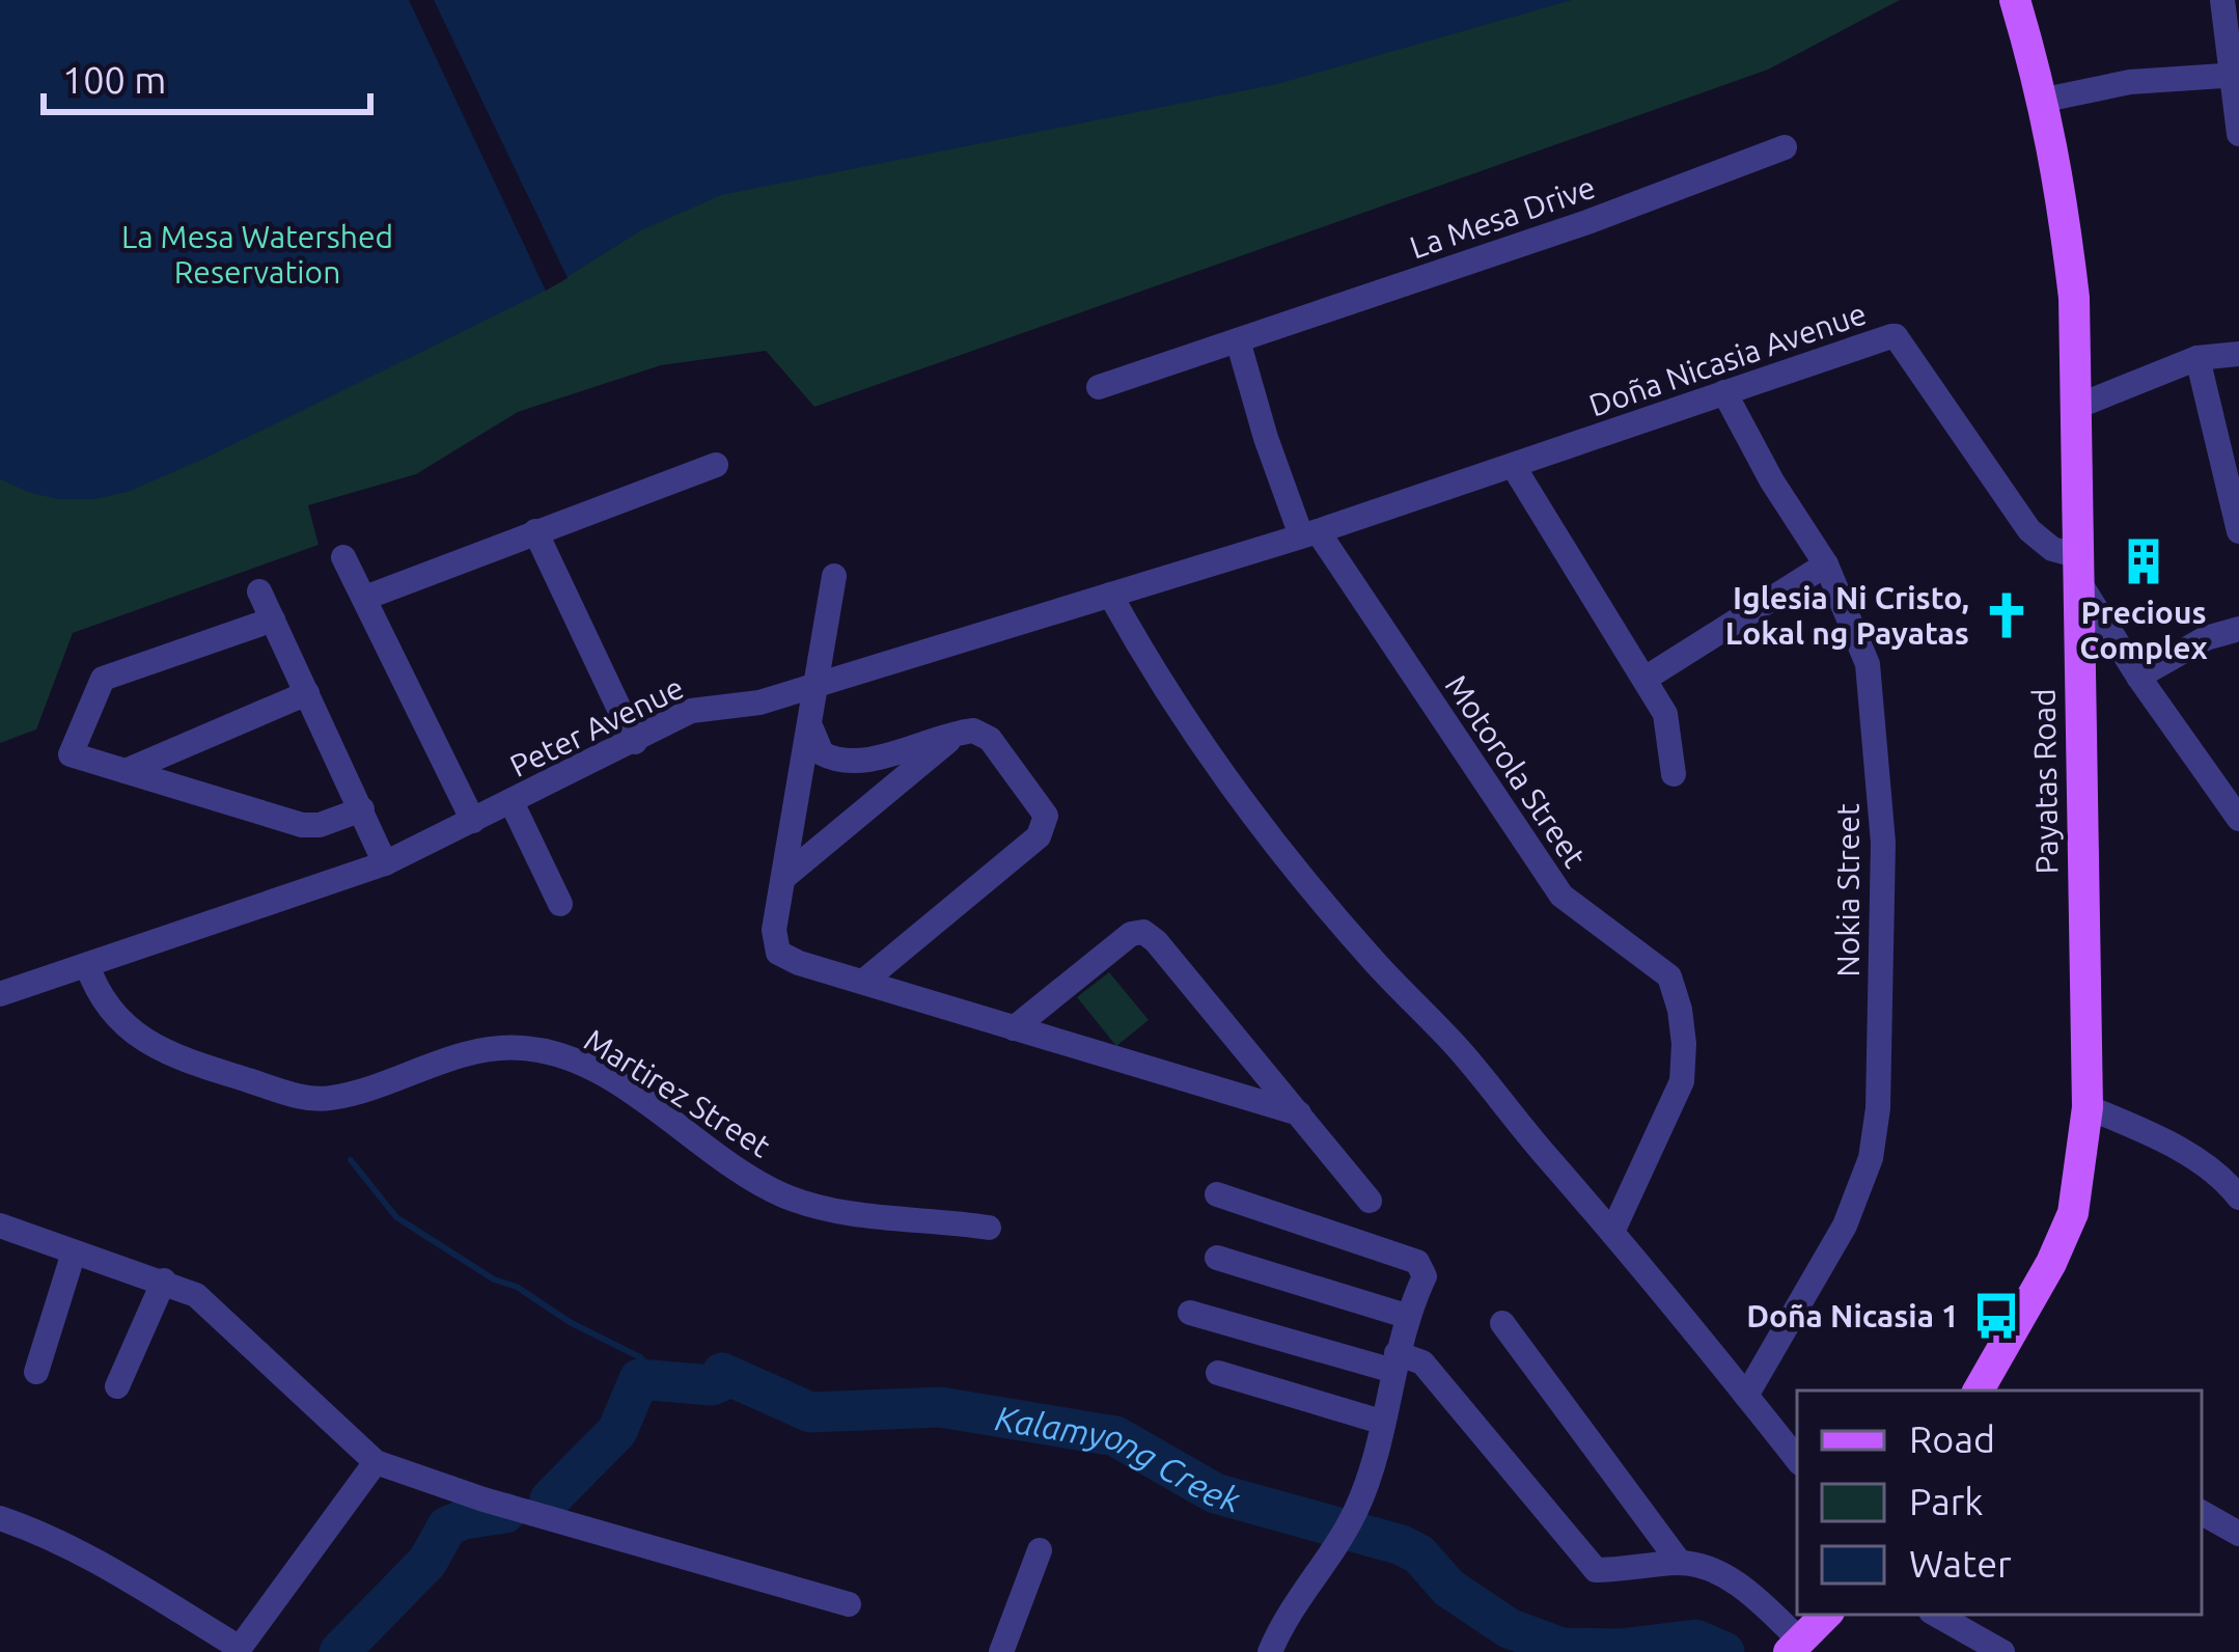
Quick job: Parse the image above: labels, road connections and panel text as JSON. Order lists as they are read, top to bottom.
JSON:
{
  "streets": {
    "main road": ["Payatas Road"],
    "street": [
      "La Mesa Drive",
      "Doña Nicasia Avenue",
      "Peter Avenue",
      "Motorola Street",
      "Nokia Street",
      "Martirez Street"
    ]
  },
  "crossings": [
    ["Doña Nicasia Avenue", "Peter Avenue"],
    ["Doña Nicasia Avenue", "Motorola Street"],
    ["Doña Nicasia Avenue", "Payatas Road"],
    ["Doña Nicasia Avenue", "Nokia Street"],
    ["Peter Avenue", "Motorola Street"],
    ["Peter Avenue", "Martirez Street"]
  ],
  "water": ["Kalamyong Creek"],
  "parks": ["La Mesa Watershed Reservation"],
  "places": {
    "building": ["Precious Complex"],
    "church": ["Iglesia Ni Cristo, Lokal ng Payatas"],
    "bus stop": ["Doña Nicasia 1"]
  },
  "legend": ["Road", "Park", "Water"],
  "scale_bar": "100 m"
}
